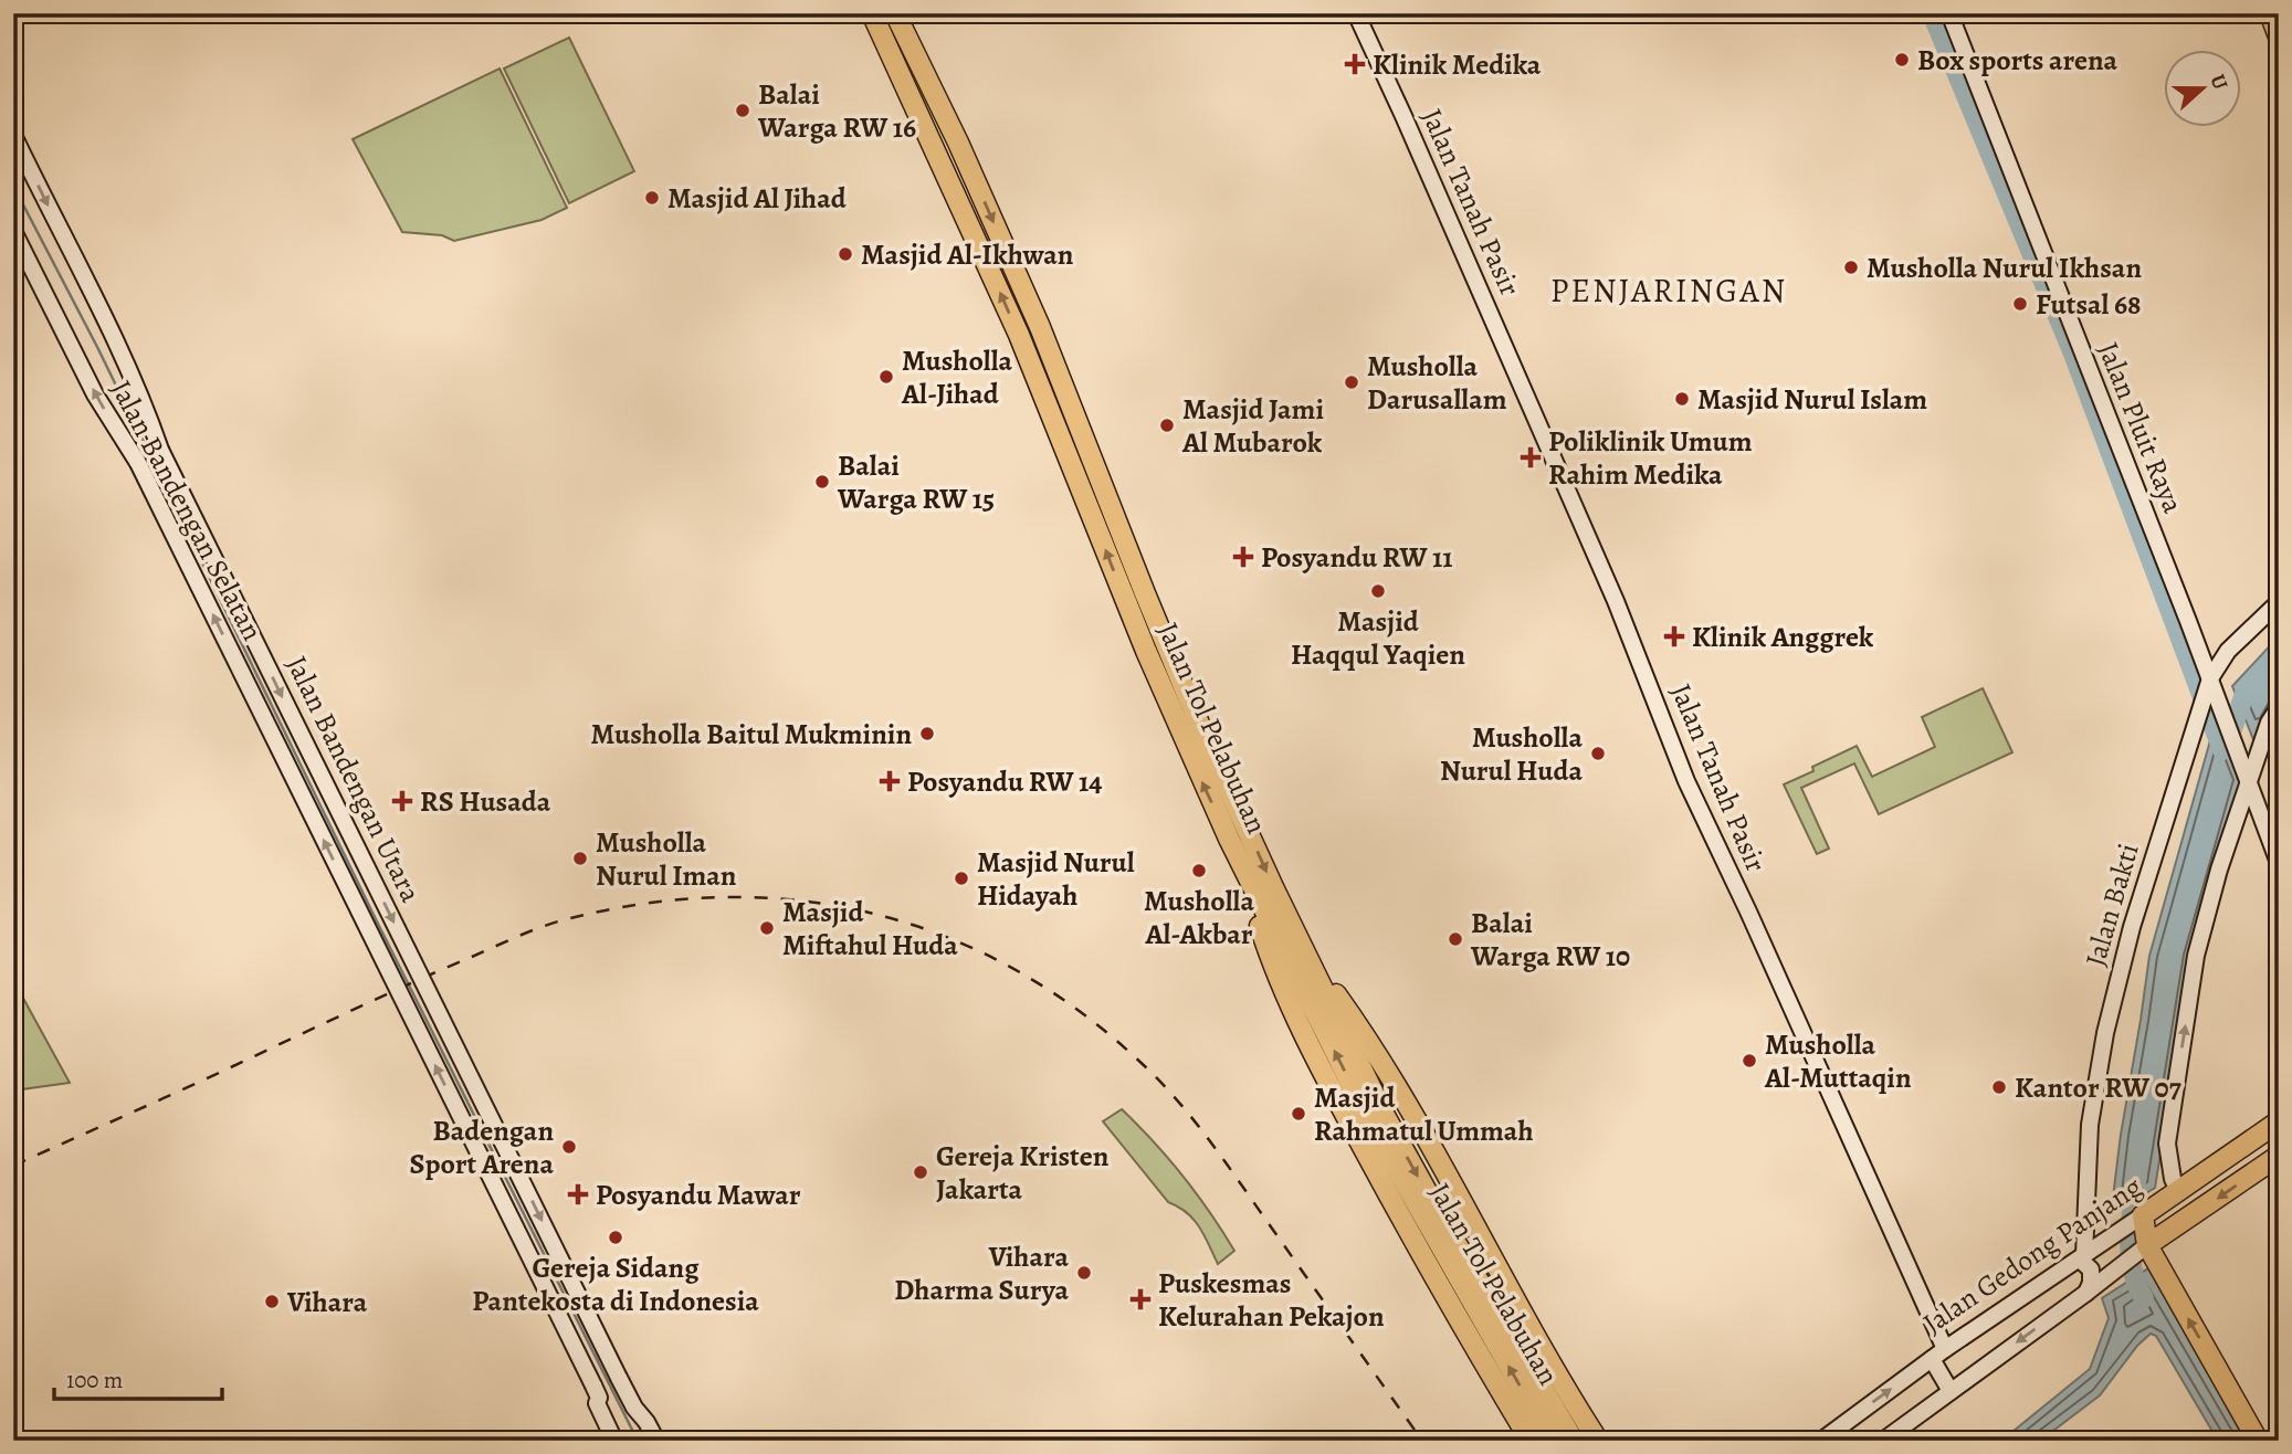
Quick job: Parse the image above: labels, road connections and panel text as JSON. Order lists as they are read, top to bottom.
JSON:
{
  "streets": {
    "highway": ["Jalan Tol Pelabuhan", "Jalan Gedong Panjang"],
    "main road": [
      "Jalan Tanah Pasir",
      "Jalan Pluit Raya",
      "Jalan Bandengan Selatan",
      "Jalan Bandengan Utara",
      "Jalan Bakti"
    ]
  },
  "crossings": [
    ["Jalan Tanah Pasir", "Jalan Gedong Panjang"],
    ["Jalan Pluit Raya", "Jalan Bakti"],
    ["Jalan Bakti", "Jalan Gedong Panjang"]
  ],
  "one_way": ["Jalan Bandengan Selatan", "Jalan Bandengan Utara"],
  "districts": ["PENJARINGAN"],
  "places": {
    "other": [
      "Box sports arena",
      "Balai Warga RW 16",
      "Masjid Al Jihad",
      "Masjid Al-Ikhwan",
      "Musholla Nurul Ikhsan",
      "Futsal 68",
      "Musholla Al-Jihad",
      "Musholla Darusallam",
      "Masjid Nurul Islam",
      "Masjid Jami Al Mubarok",
      "Balai Warga RW 15",
      "Masjid Haqqul Yaqien",
      "Musholla Baitul Mukminin",
      "Musholla Nurul Huda",
      "Musholla Nurul Iman",
      "Musholla Al-Akbar",
      "Masjid Nurul Hidayah",
      "Masjid Miftahul Huda",
      "Balai Warga RW 10",
      "Musholla Al-Muttaqin",
      "Kantor RW 07",
      "Masjid Rahmatul Ummah",
      "Badengan Sport Arena",
      "Gereja Kristen Jakarta",
      "Gereja Sidang Pantekosta di Indonesia",
      "Vihara Dharma Surya",
      "Vihara"
    ],
    "health": [
      "Klinik Medika",
      "Poliklinik Umum Rahim Medika",
      "Posyandu RW 11",
      "Klinik Anggrek",
      "Posyandu RW 14",
      "RS Husada",
      "Posyandu Mawar",
      "Puskesmas Kelurahan Pekajon"
    ]
  },
  "scale_bar": "100 m",
  "north": "right"
}
